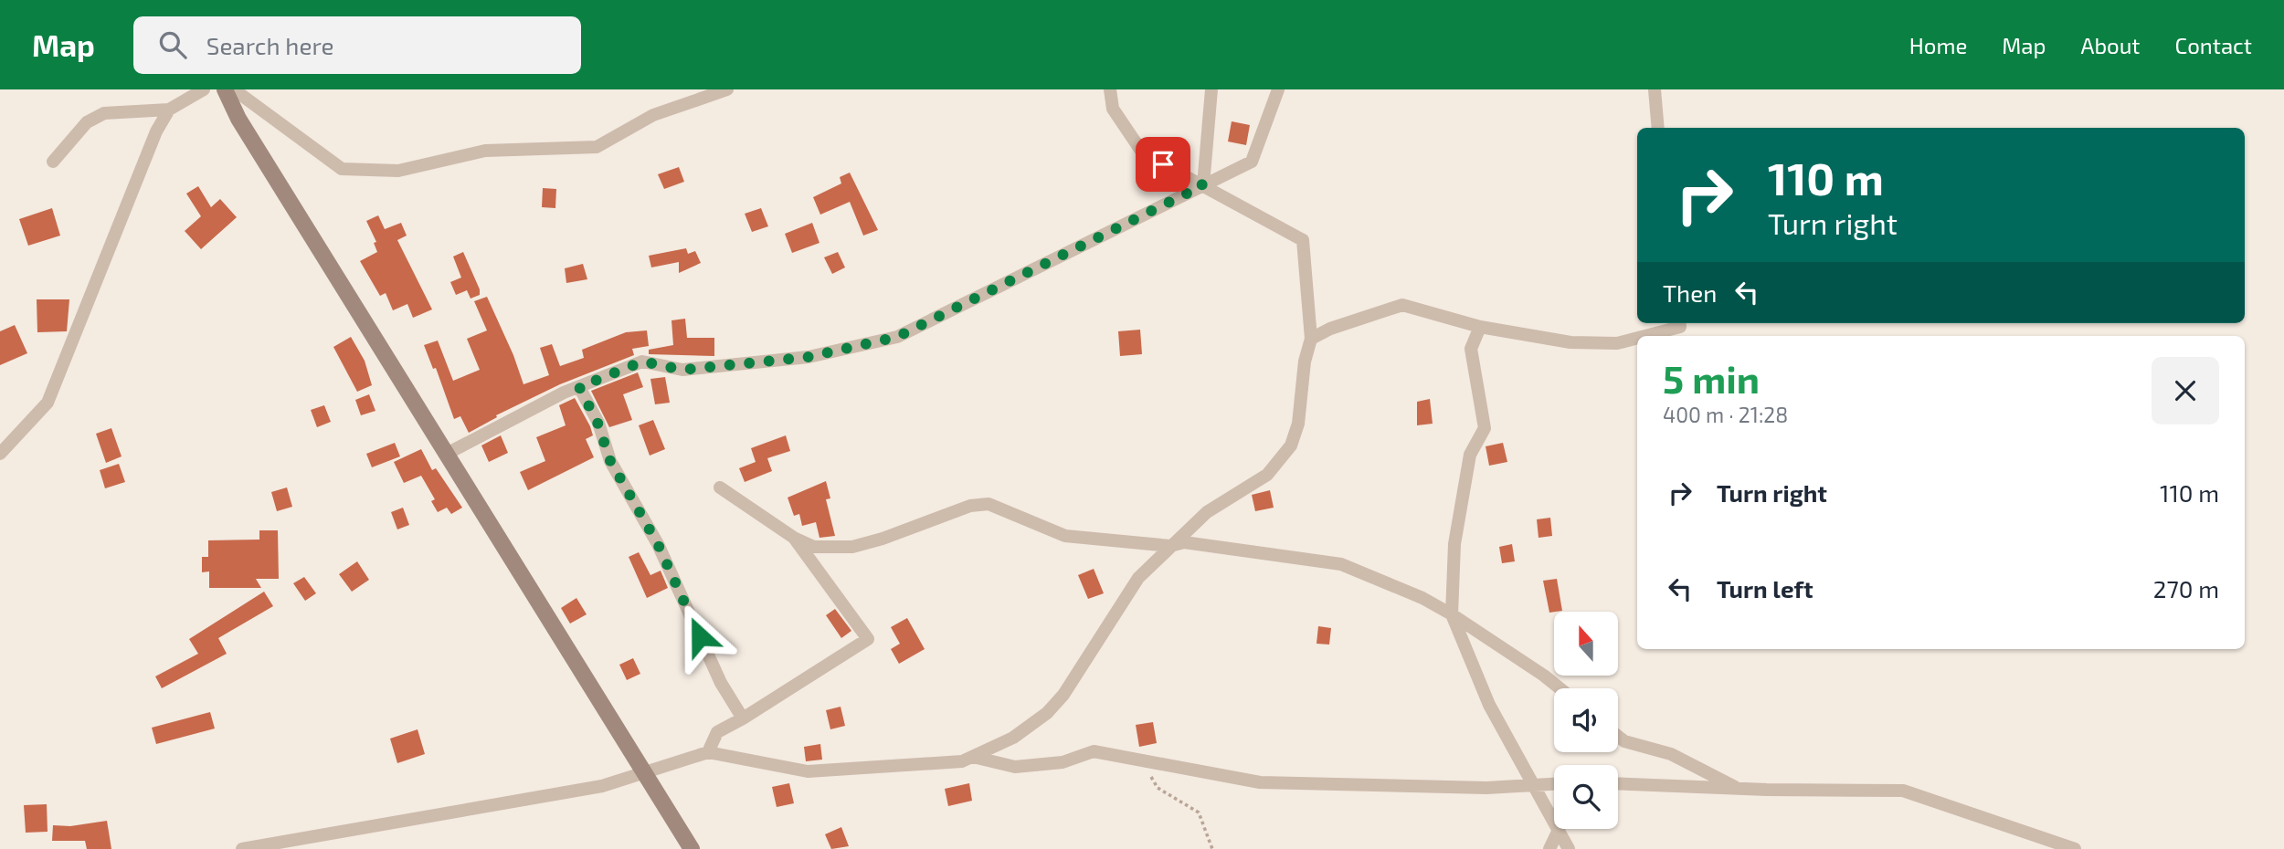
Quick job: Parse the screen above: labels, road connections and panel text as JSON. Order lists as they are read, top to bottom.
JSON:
{
  "north": "top",
  "page": {
    "header": "Map",
    "search": "Search here",
    "nav": [
      "Home",
      "Map",
      "About",
      "Contact"
    ],
    "turn": ["110 m", "Turn right"],
    "then": "Then",
    "heading": ["5 min", "400 m · 21:28"],
    "list": [
      {
        "name": "Turn right",
        "value": "110 m"
      },
      {
        "name": "Turn left",
        "value": "270 m"
      }
    ]
  }
}
